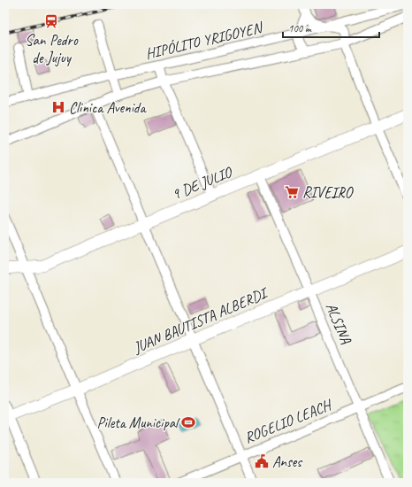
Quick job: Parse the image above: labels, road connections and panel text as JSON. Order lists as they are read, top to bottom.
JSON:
{
  "streets": {
    "main road": ["9 DE JULIO", "JUAN BAUTISTA ALBERDI"],
    "street": ["HIPÓLITO YRIGOYEN", "ALSINA", "ROGELIO LEACH"]
  },
  "crossings": [
    ["9 DE JULIO", "ALSINA"],
    ["JUAN BAUTISTA ALBERDI", "ALSINA"],
    ["ALSINA", "ROGELIO LEACH"]
  ],
  "places": {
    "station": ["San Pedro de Jujuy"],
    "hospital": ["Clinica Avenida"],
    "supermarket": ["RIVEIRO"],
    "sports": ["Pileta Municipal"],
    "public building": ["Anses"]
  },
  "scale_bar": "100 m"
}
